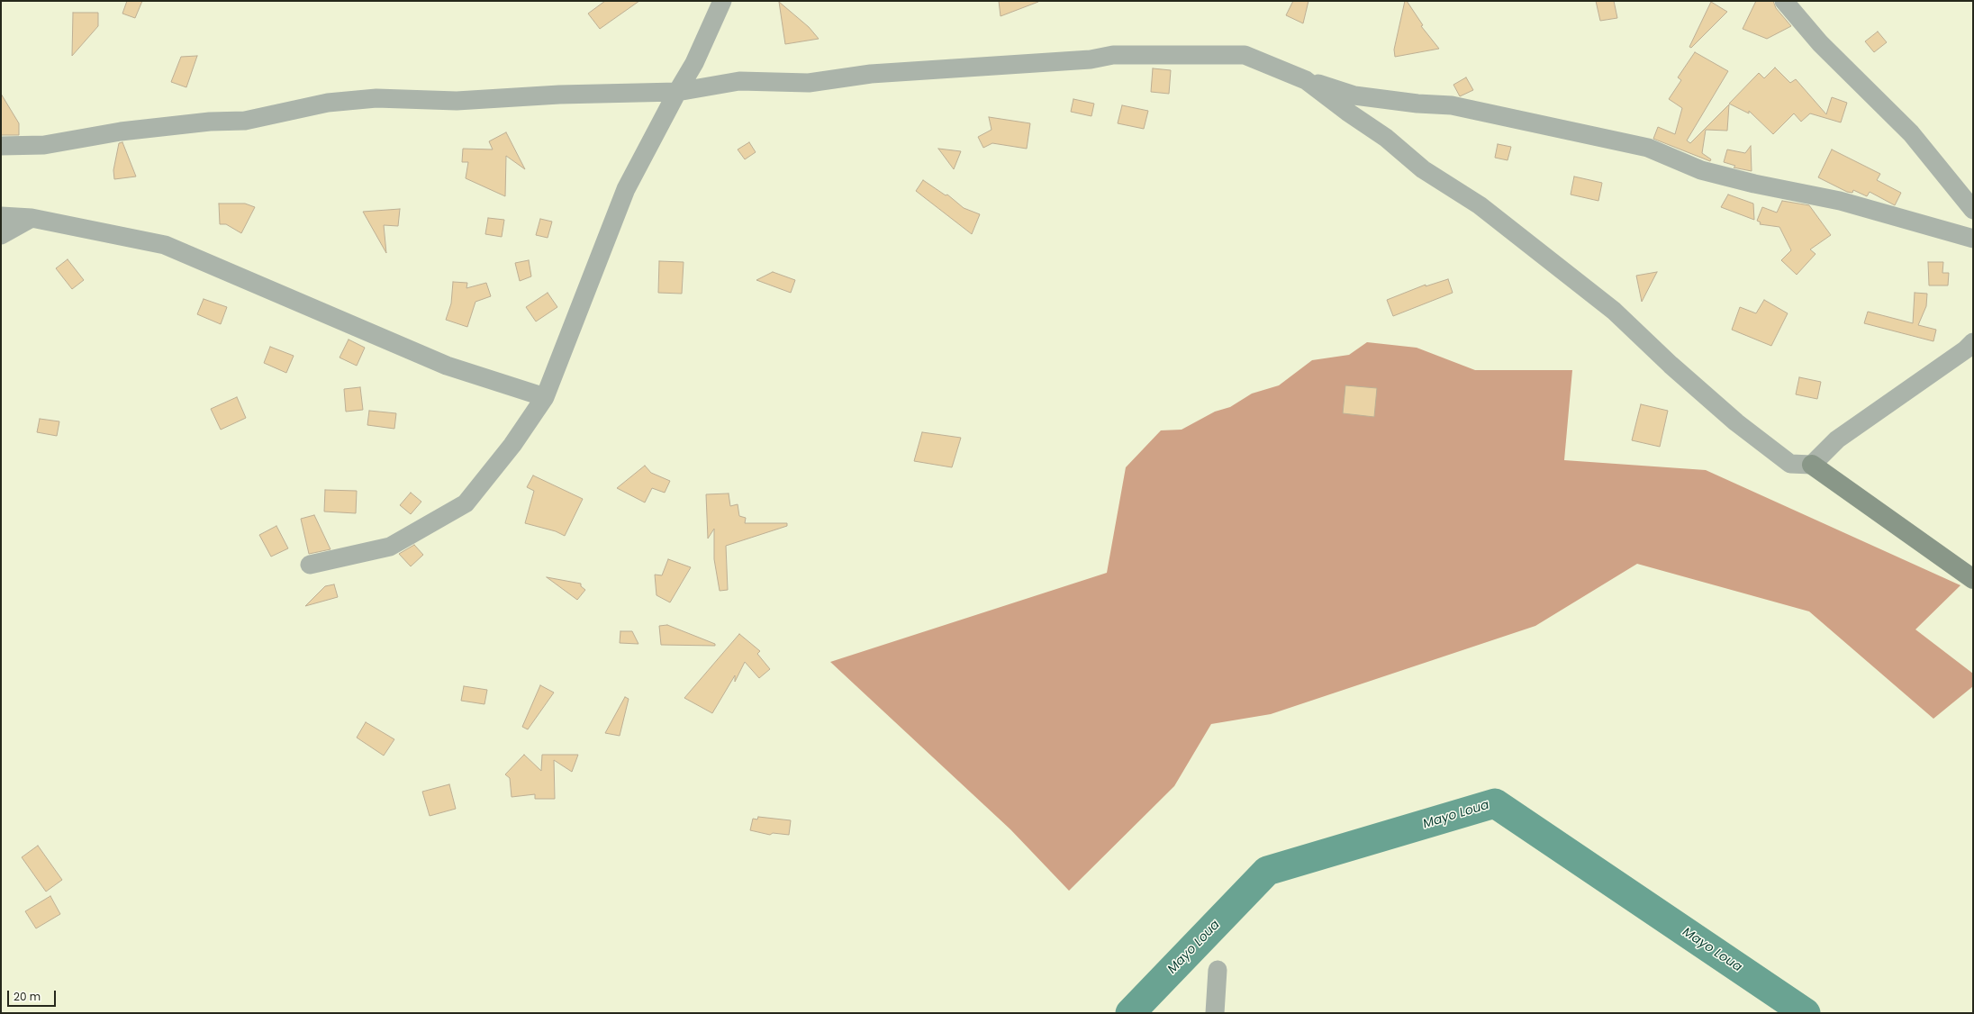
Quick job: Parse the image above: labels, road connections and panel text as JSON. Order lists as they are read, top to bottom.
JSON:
{
  "water": ["Mayo Loua"],
  "scale_bar": "20 m"
}
